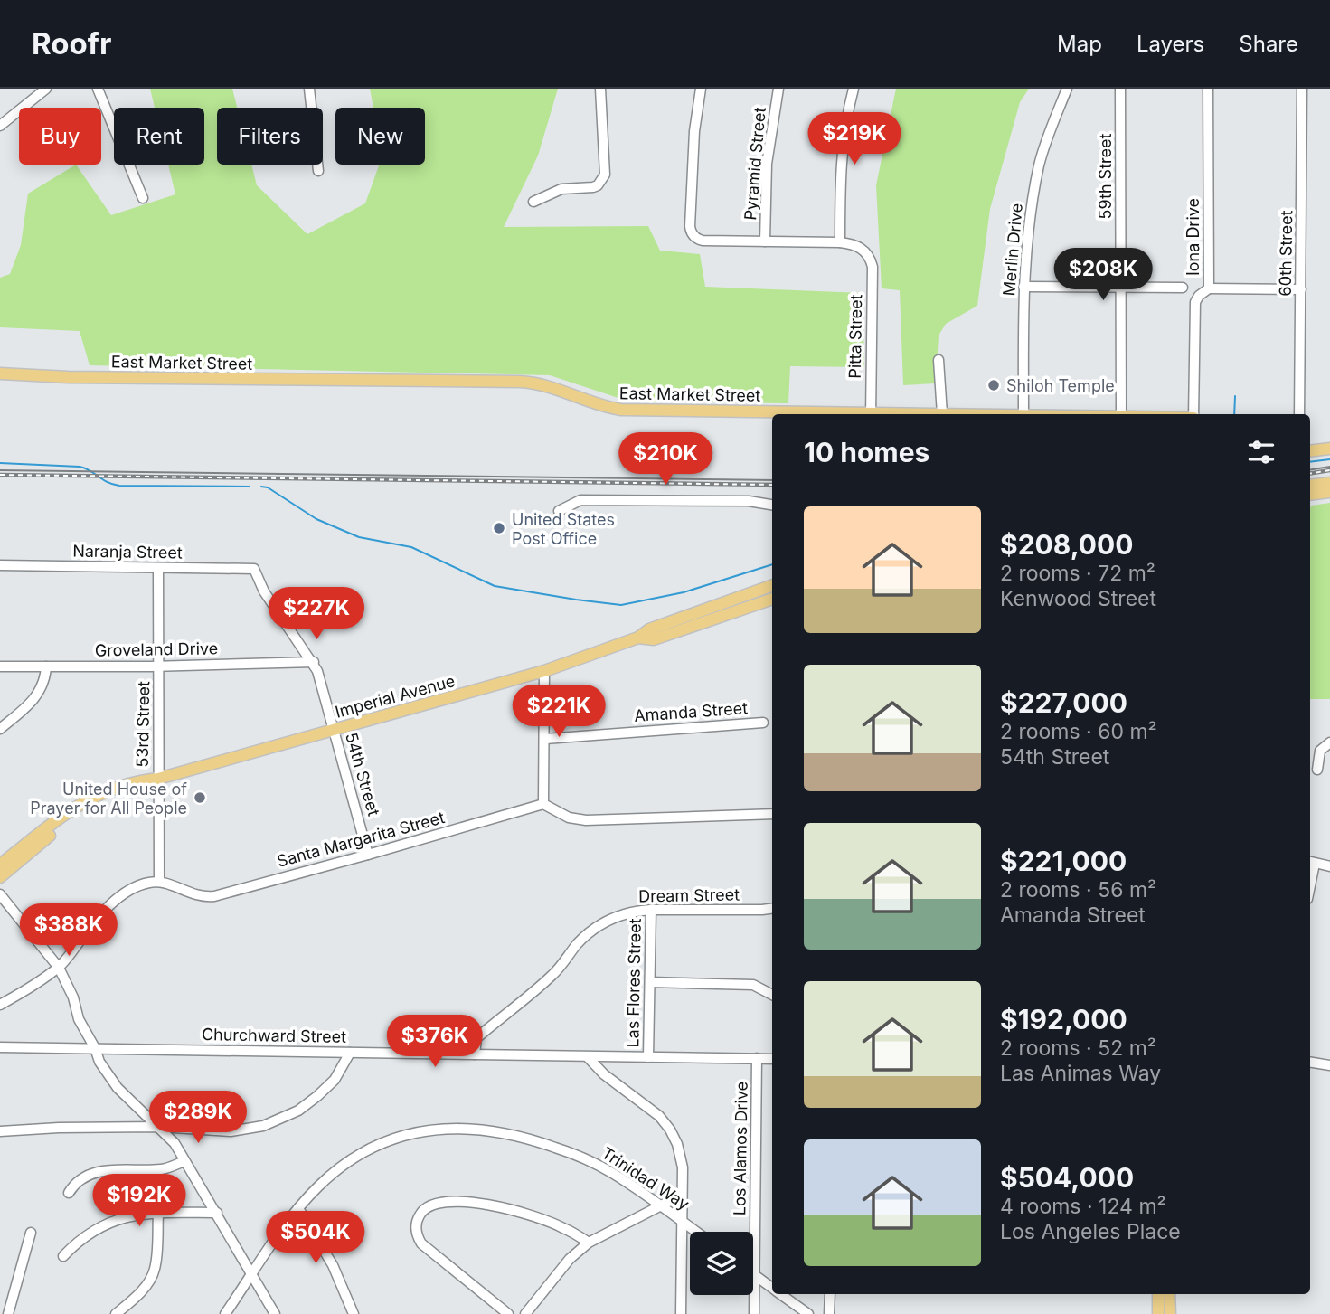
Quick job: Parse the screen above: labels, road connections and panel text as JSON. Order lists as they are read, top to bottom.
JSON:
{
  "streets": {
    "main road": ["East Market Street", "Imperial Avenue"],
    "street": [
      "Pyramid Street",
      "59th Street",
      "Iona Drive",
      "Merlin Drive",
      "60th Street",
      "Pitta Street",
      "Naranja Street",
      "Groveland Drive",
      "Amanda Street",
      "53rd Street",
      "54th Street",
      "Santa Margarita Street",
      "Dream Street",
      "Las Flores Street",
      "Churchward Street",
      "Los Alamos Drive",
      "Trinidad Way"
    ]
  },
  "crossings": [
    ["Naranja Street", "53rd Street"],
    ["Naranja Street", "54th Street"],
    ["Groveland Drive", "53rd Street"],
    ["Groveland Drive", "54th Street"],
    ["Imperial Avenue", "53rd Street"],
    ["Imperial Avenue", "54th Street"],
    ["53rd Street", "Santa Margarita Street"],
    ["54th Street", "Santa Margarita Street"],
    ["Dream Street", "Las Flores Street"],
    ["Dream Street", "Churchward Street"],
    ["Las Flores Street", "Churchward Street"],
    ["Churchward Street", "Los Alamos Drive"]
  ],
  "places": ["Shiloh Temple", "United States Post Office", "United House of Prayer for All People"],
  "page": {
    "header": "Roofr",
    "nav": ["Map", "Layers", "Share"],
    "chip": [
      "Buy",
      "Rent",
      "Filters",
      "New"
    ],
    "price": [
      "$219K",
      "$208K",
      "$210K",
      "$227K",
      "$221K",
      "$388K",
      "$376K",
      "$289K",
      "$192K",
      "$504K"
    ],
    "heading": "10 homes",
    "list": [
      {
        "name": "$208,000",
        "note": "2 rooms · 72 m² · Kenwood Street"
      },
      {
        "name": "$227,000",
        "note": "2 rooms · 60 m² · 54th Street"
      },
      {
        "name": "$221,000",
        "note": "2 rooms · 56 m² · Amanda Street"
      },
      {
        "name": "$192,000",
        "note": "2 rooms · 52 m² · Las Animas Way"
      },
      {
        "name": "$504,000",
        "note": "4 rooms · 124 m² · Los Angeles Place"
      }
    ]
  }
}
